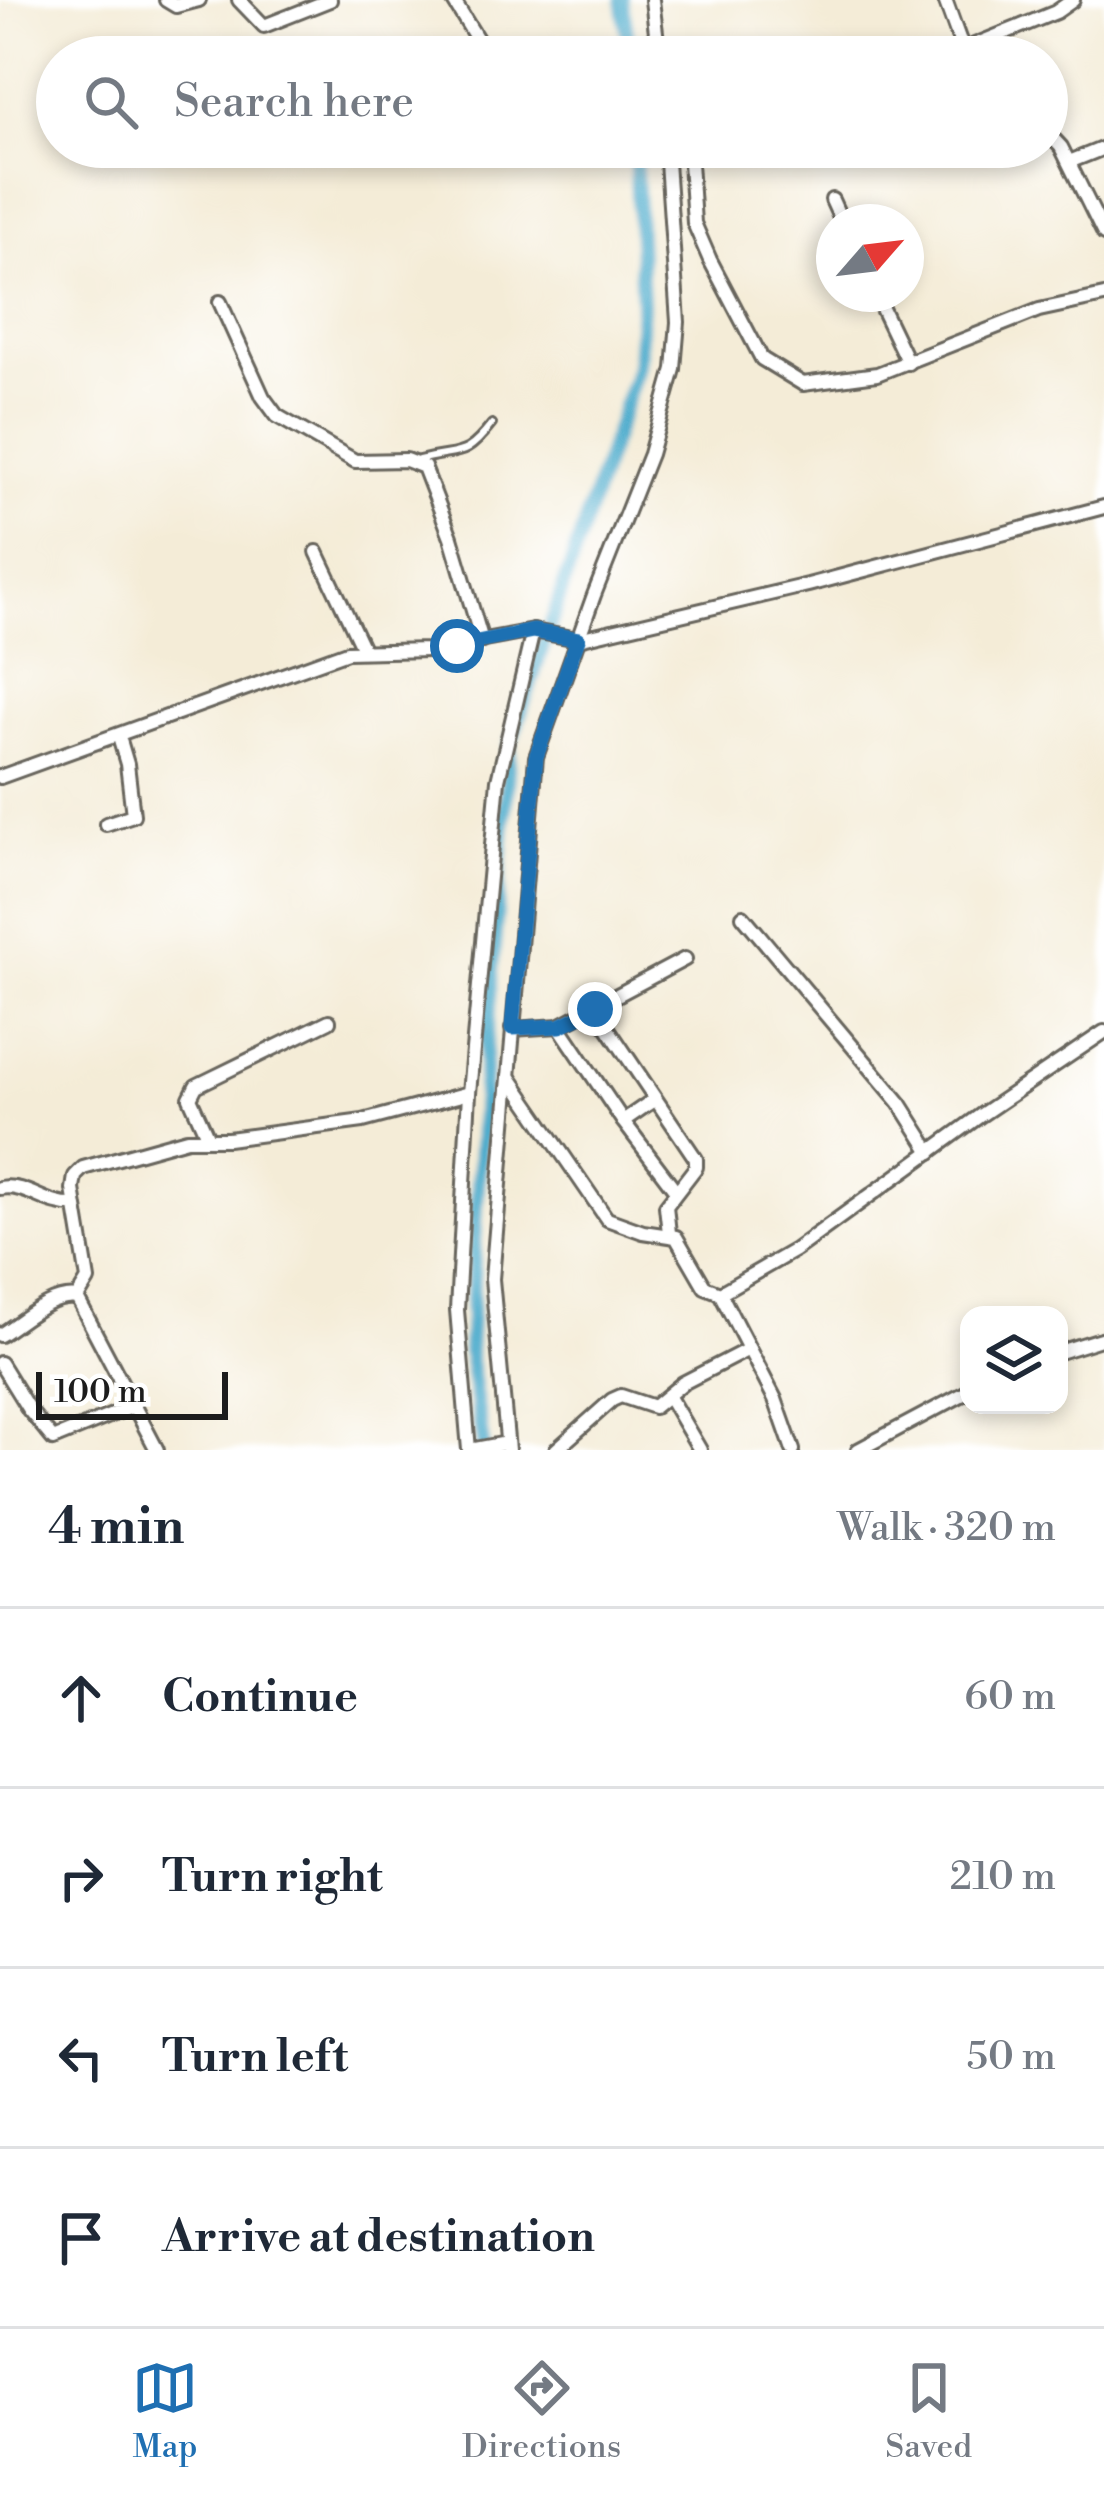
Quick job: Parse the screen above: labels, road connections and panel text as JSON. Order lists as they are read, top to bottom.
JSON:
{
  "scale_bar": "100 m",
  "north": "top right",
  "page": {
    "search": "Search here",
    "scale": "100 m",
    "heading": ["4 min", "Walk · 320 m"],
    "list": [
      ["Continue", "60 m"],
      ["Turn right", "210 m"],
      ["Turn left", "50 m"],
      "Arrive at destination"
    ],
    "nav": ["Map", "Directions", "Saved"]
  }
}
